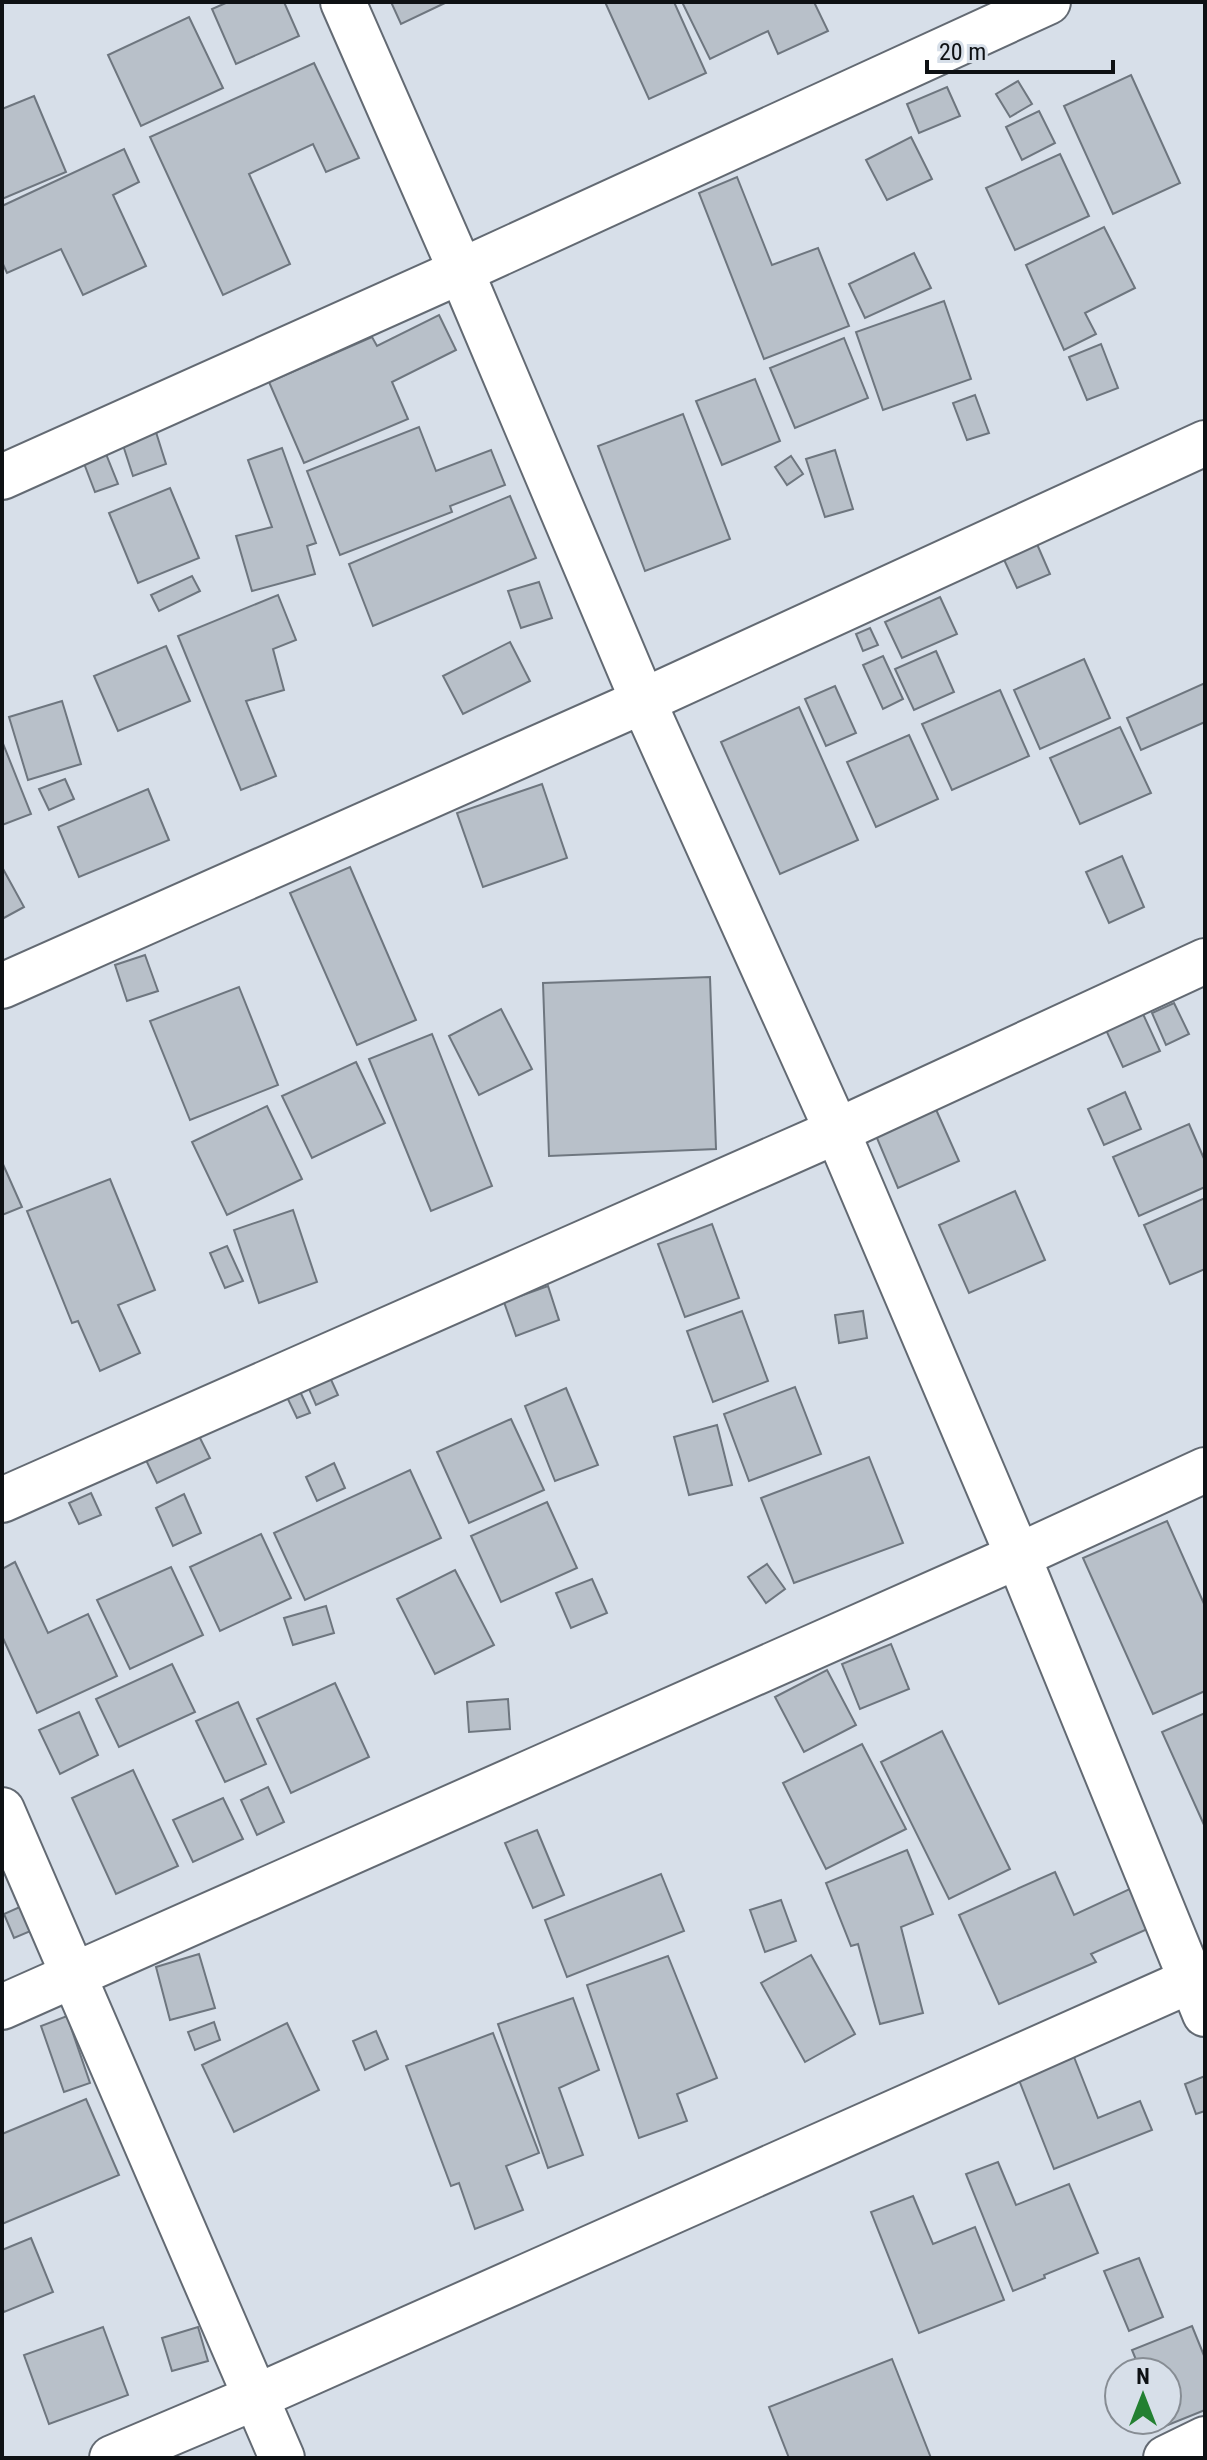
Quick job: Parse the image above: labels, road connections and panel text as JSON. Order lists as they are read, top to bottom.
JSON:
{
  "scale_bar": "20 m",
  "north": "top"
}
